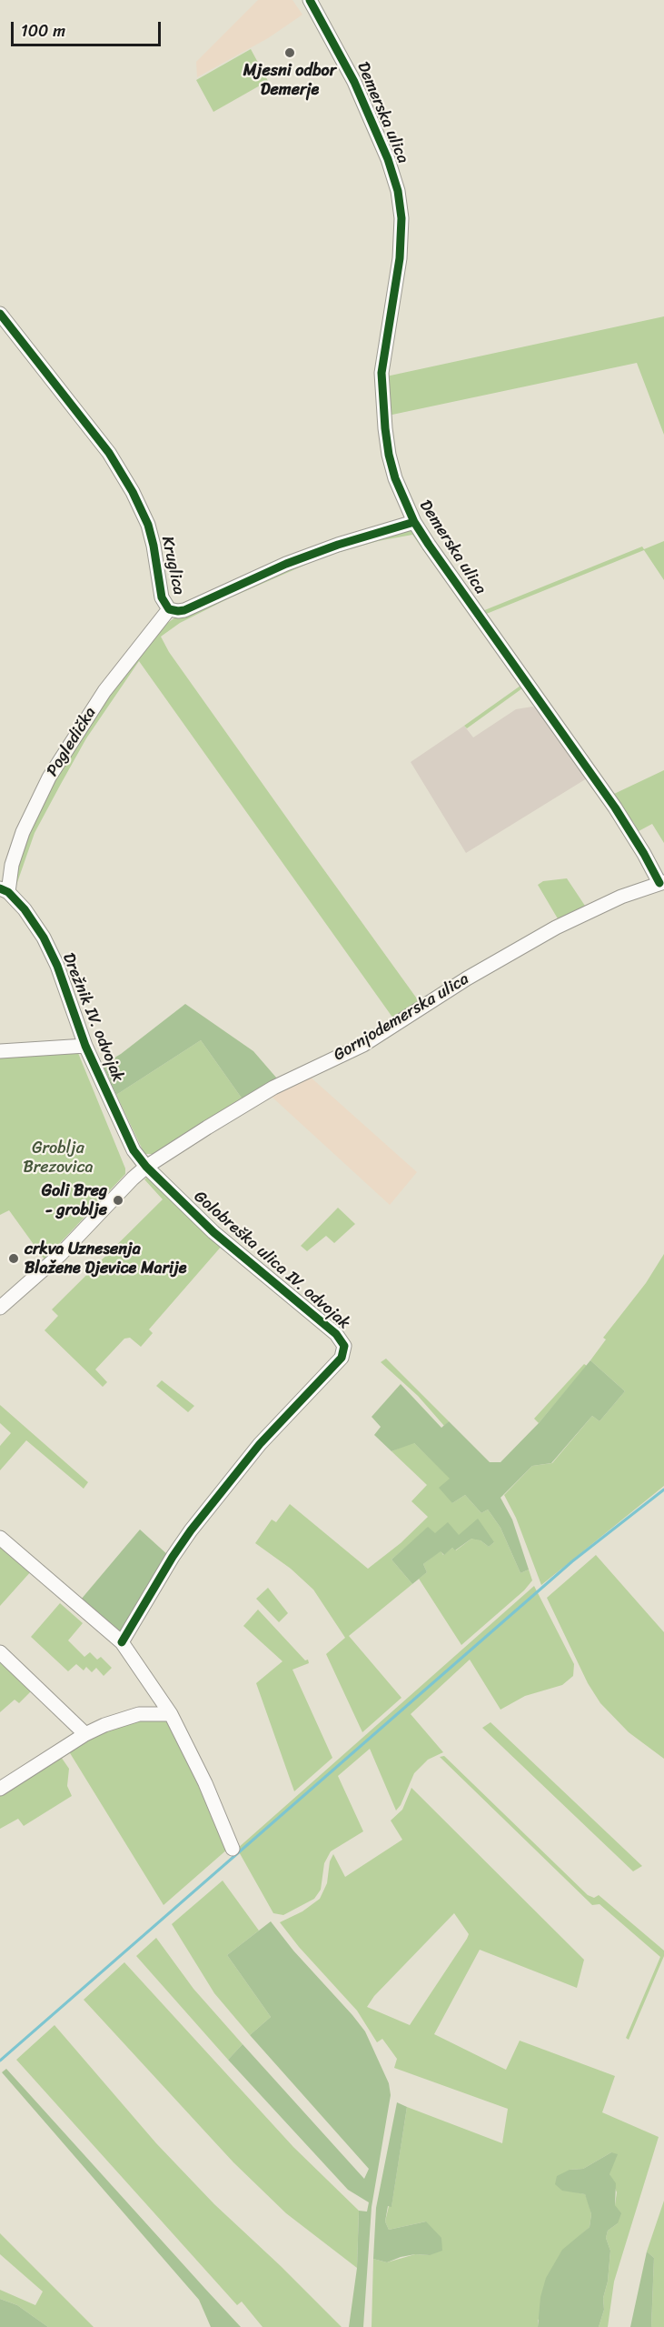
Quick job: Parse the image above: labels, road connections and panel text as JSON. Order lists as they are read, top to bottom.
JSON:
{
  "streets": {
    "street": [
      "Demerska ulica",
      "Kruglica",
      "Pogledička",
      "Drežnik IV. odvojak",
      "Gornjodemerska ulica",
      "Golobreška ulica IV. odvojak"
    ]
  },
  "crossings": [
    ["Demerska ulica", "Kruglica"],
    ["Demerska ulica", "Gornjodemerska ulica"],
    ["Kruglica", "Pogledička"],
    ["Pogledička", "Drežnik IV. odvojak"],
    ["Drežnik IV. odvojak", "Gornjodemerska ulica"],
    ["Drežnik IV. odvojak", "Golobreška ulica IV. odvojak"],
    ["Gornjodemerska ulica", "Golobreška ulica IV. odvojak"]
  ],
  "parks": ["Groblja Brezovica"],
  "places": ["Mjesni odbor Demerje", "Goli Breg - groblje", "crkva Uznesenja Blažene Djevice Marije"],
  "scale_bar": "100 m"
}
